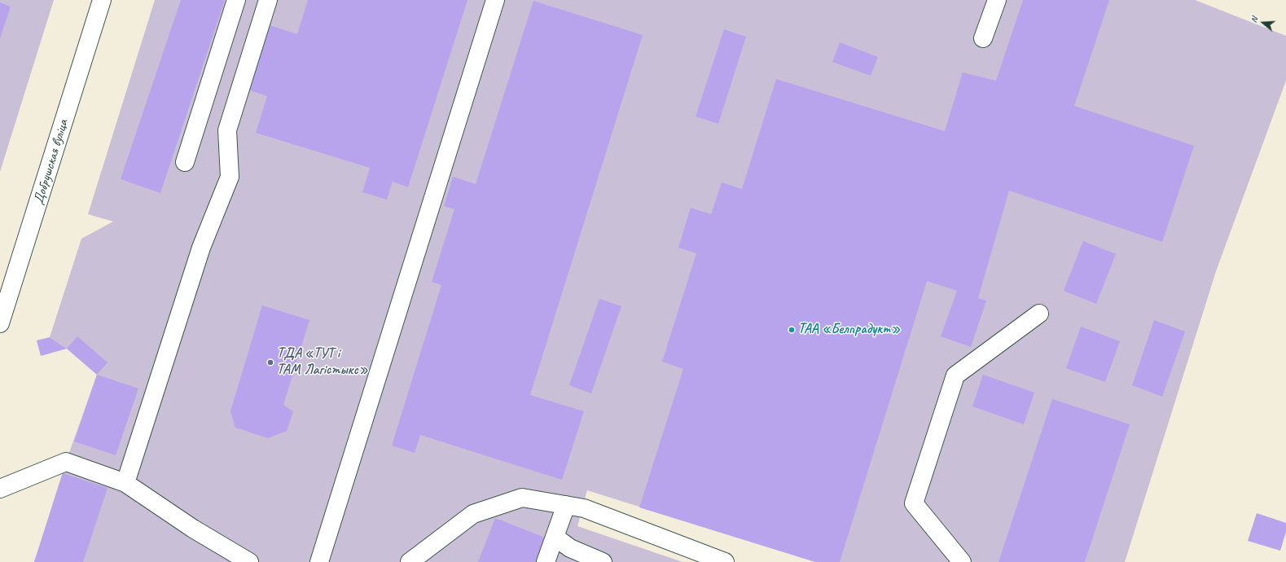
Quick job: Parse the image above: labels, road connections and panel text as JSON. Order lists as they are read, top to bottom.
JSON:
{
  "streets": {
    "street": ["Добрушская вуліца"]
  },
  "places": ["ТАА «Белпрадукт»", "ТДА «ТУТ і ТАМ Лагістыкс»"],
  "north": "left"
}
